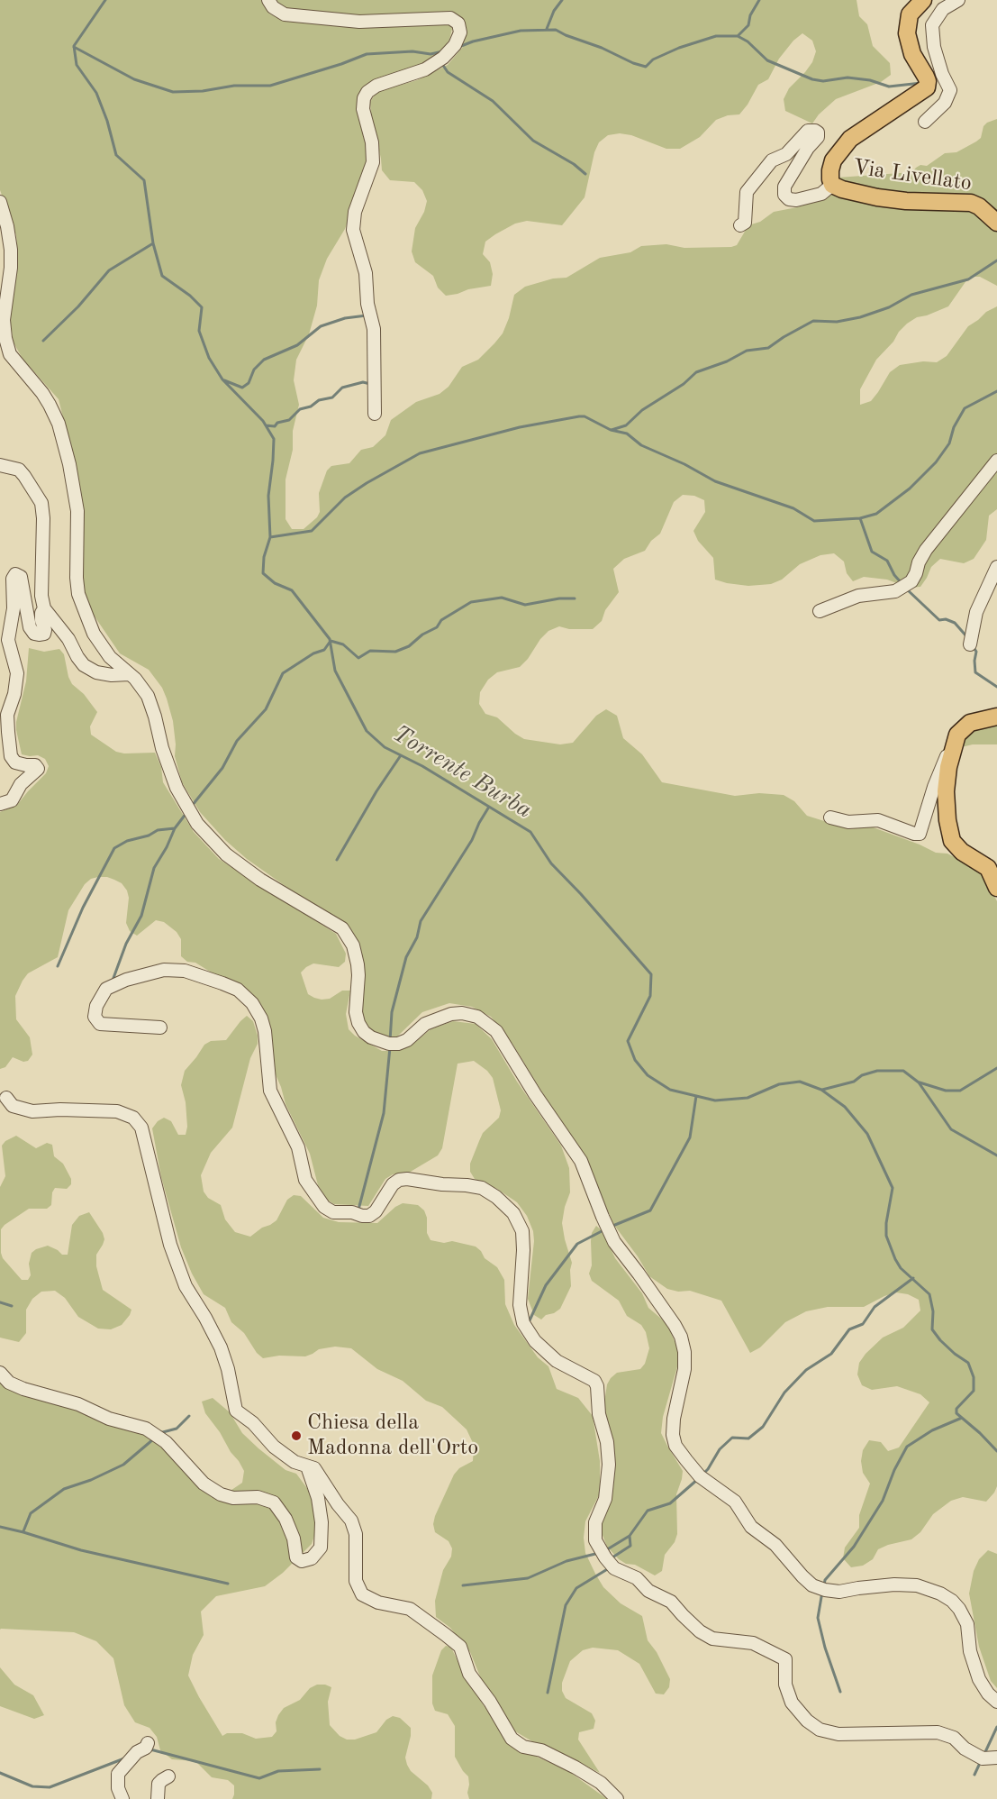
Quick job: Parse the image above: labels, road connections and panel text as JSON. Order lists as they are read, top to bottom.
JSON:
{
  "streets": {
    "main road": ["Via Livellato"]
  },
  "water": ["Torrente Burba"],
  "places": ["Chiesa della Madonna dell'Orto"]
}
